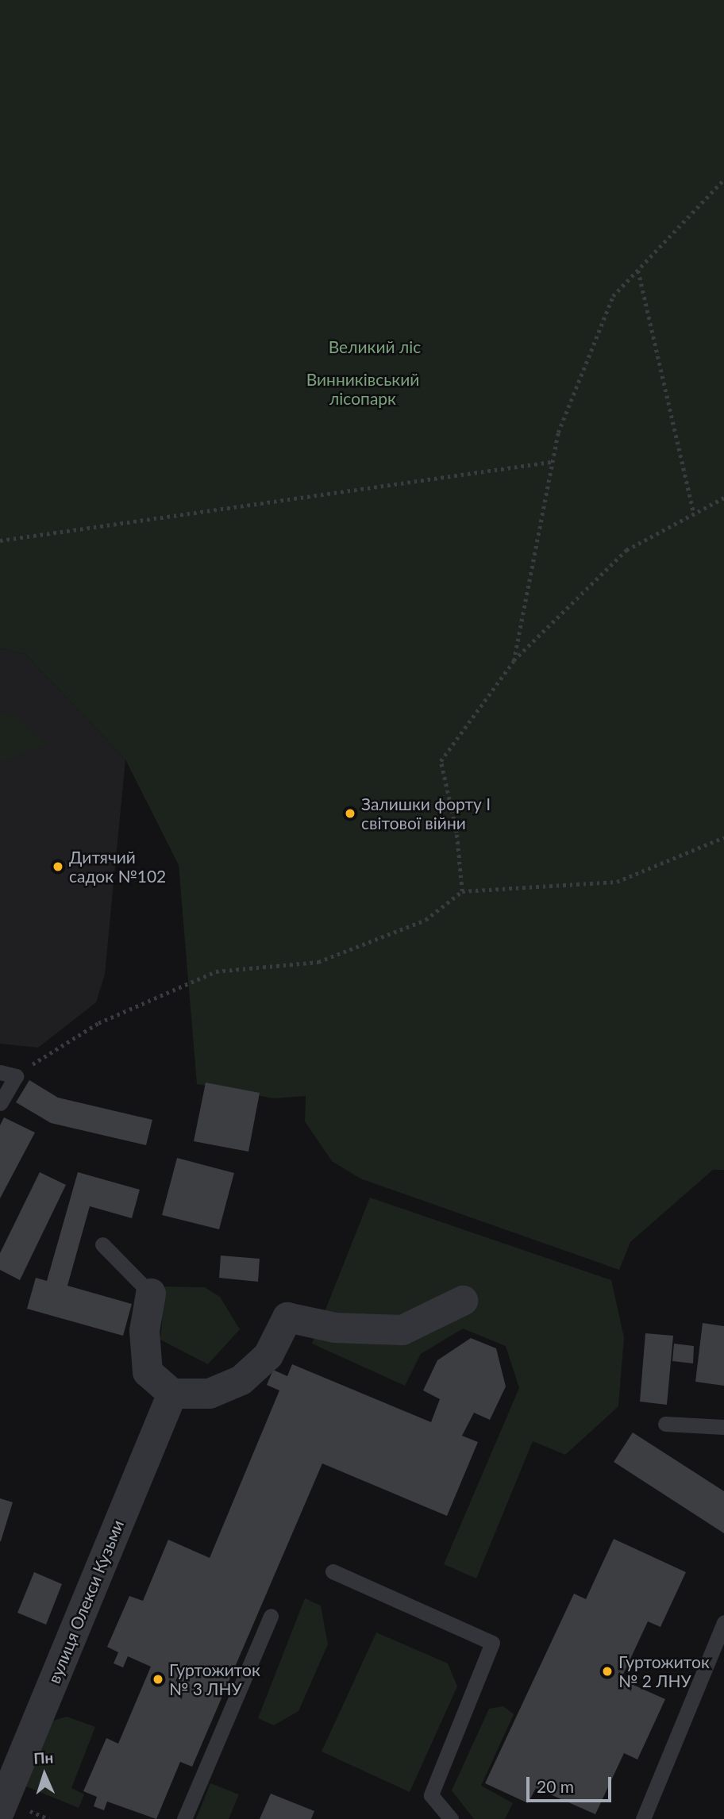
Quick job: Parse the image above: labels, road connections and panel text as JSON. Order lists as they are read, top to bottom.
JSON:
{
  "streets": {
    "street": ["вулиця Олекси Кузьми"]
  },
  "parks": ["Великий ліс", "Винниківський лісопарк"],
  "places": [
    "Залишки форту І світової війни",
    "Дитячий садок №102",
    "Гуртожиток № 2 ЛНУ",
    "Гуртожиток № 3 ЛНУ"
  ],
  "scale_bar": "20 m",
  "north": "top"
}
